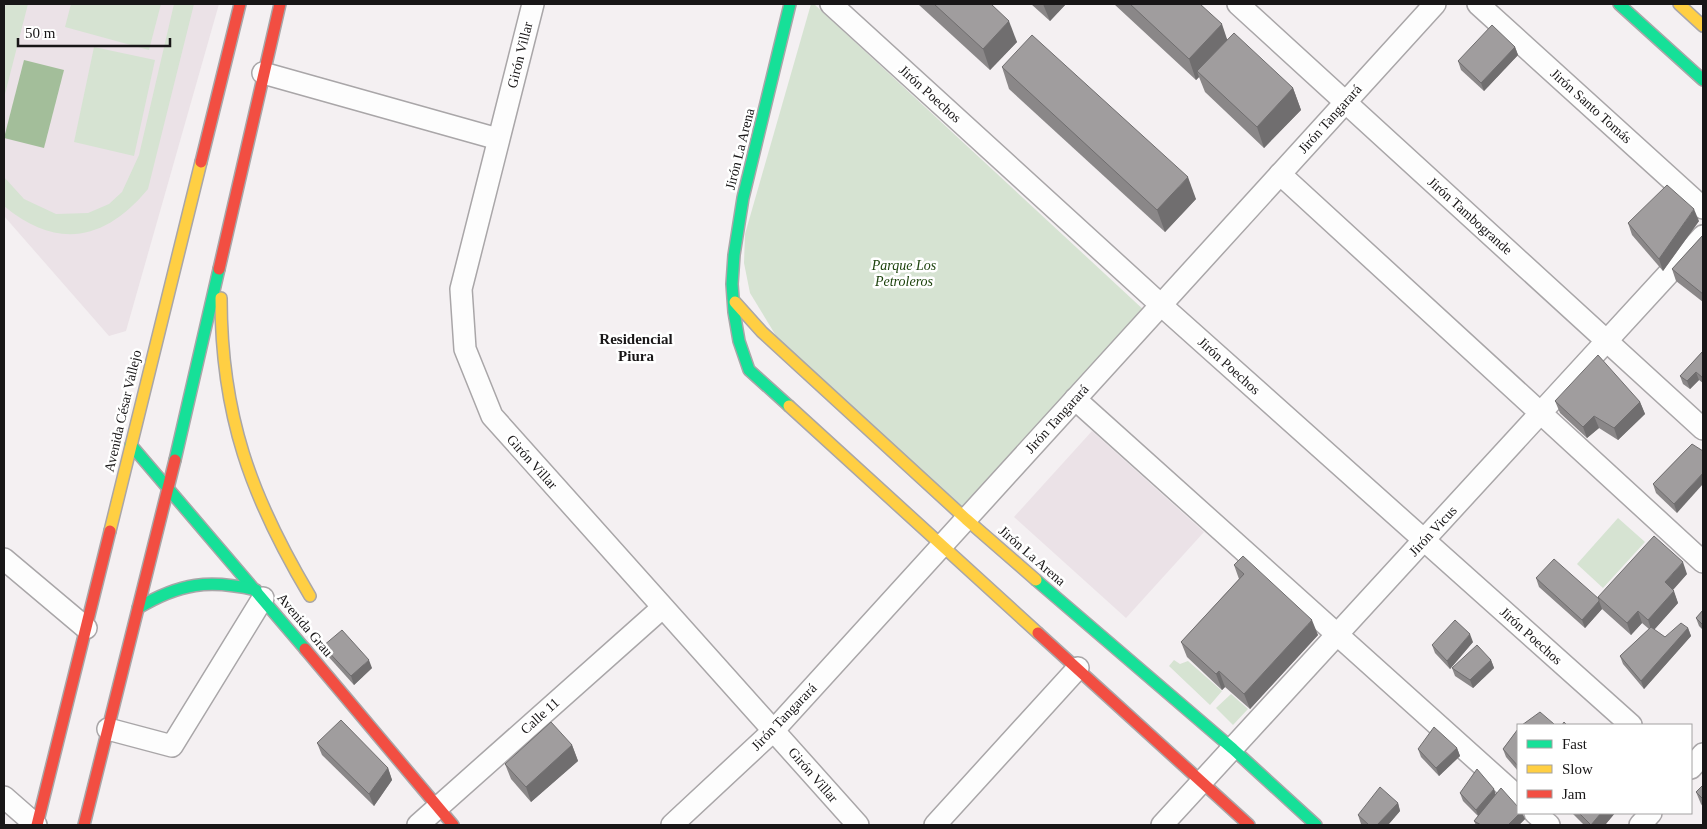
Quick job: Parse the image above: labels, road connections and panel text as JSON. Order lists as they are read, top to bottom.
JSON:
{
  "streets": {
    "main road": ["Jirón La Arena", "Avenida César Vallejo", "Avenida Grau"],
    "street": [
      "Girón Villar",
      "Jirón Poechos",
      "Jirón Santo Tomás",
      "Jirón Tangarará",
      "Jirón Tambogrande",
      "Jirón Vicus",
      "Calle 11"
    ]
  },
  "crossings": [
    ["Girón Villar", "Jirón Tangarará"],
    ["Girón Villar", "Calle 11"],
    ["Jirón Poechos", "Jirón Tangarará"],
    ["Jirón Poechos", "Jirón Vicus"],
    ["Jirón Tangarará", "Jirón La Arena"],
    ["Jirón Tangarará", "Jirón Tambogrande"],
    ["Jirón La Arena", "Jirón Vicus"],
    ["Jirón Tambogrande", "Jirón Vicus"],
    ["Avenida César Vallejo", "Avenida Grau"],
    ["Avenida Grau", "Calle 11"]
  ],
  "districts": ["Residencial Piura"],
  "parks": ["Parque Los Petroleros"],
  "legend": ["Fast", "Slow", "Jam"],
  "scale_bar": "50 m"
}
